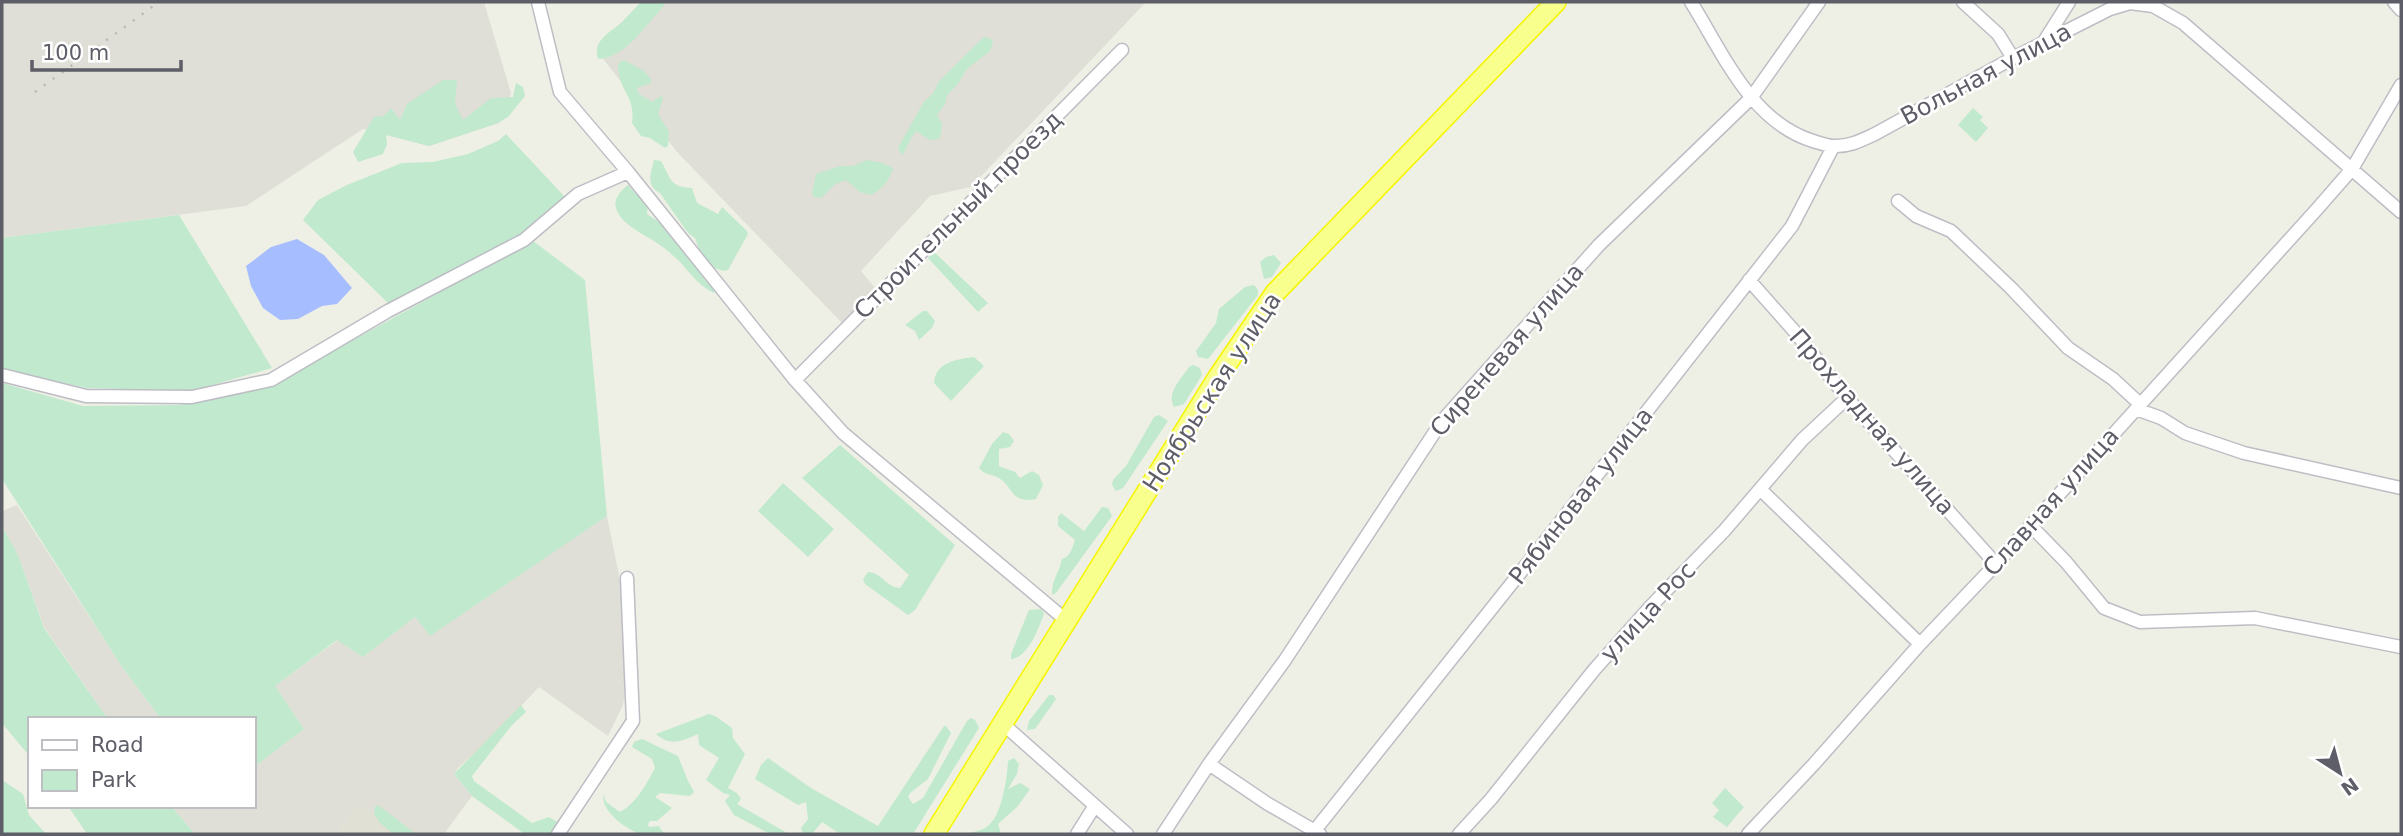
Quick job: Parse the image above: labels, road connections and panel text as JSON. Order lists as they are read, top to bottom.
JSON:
{
  "streets": {
    "highway": ["Ноябрьская улица"],
    "street": [
      "Вольная улица",
      "Строительный проезд",
      "Сиреневая улица",
      "Прохладная улица",
      "Рябиновая улица",
      "Славная улица",
      "улица Рос"
    ]
  },
  "crossings": [
    ["Вольная улица", "Рябиновая улица"],
    ["Вольная улица", "Славная улица"],
    ["Прохладная улица", "Рябиновая улица"],
    ["Прохладная улица", "Славная улица"],
    ["Прохладная улица", "улица Рос"]
  ],
  "legend": ["Road", "Park"],
  "scale_bar": "100 m",
  "north": "bottom right"
}
